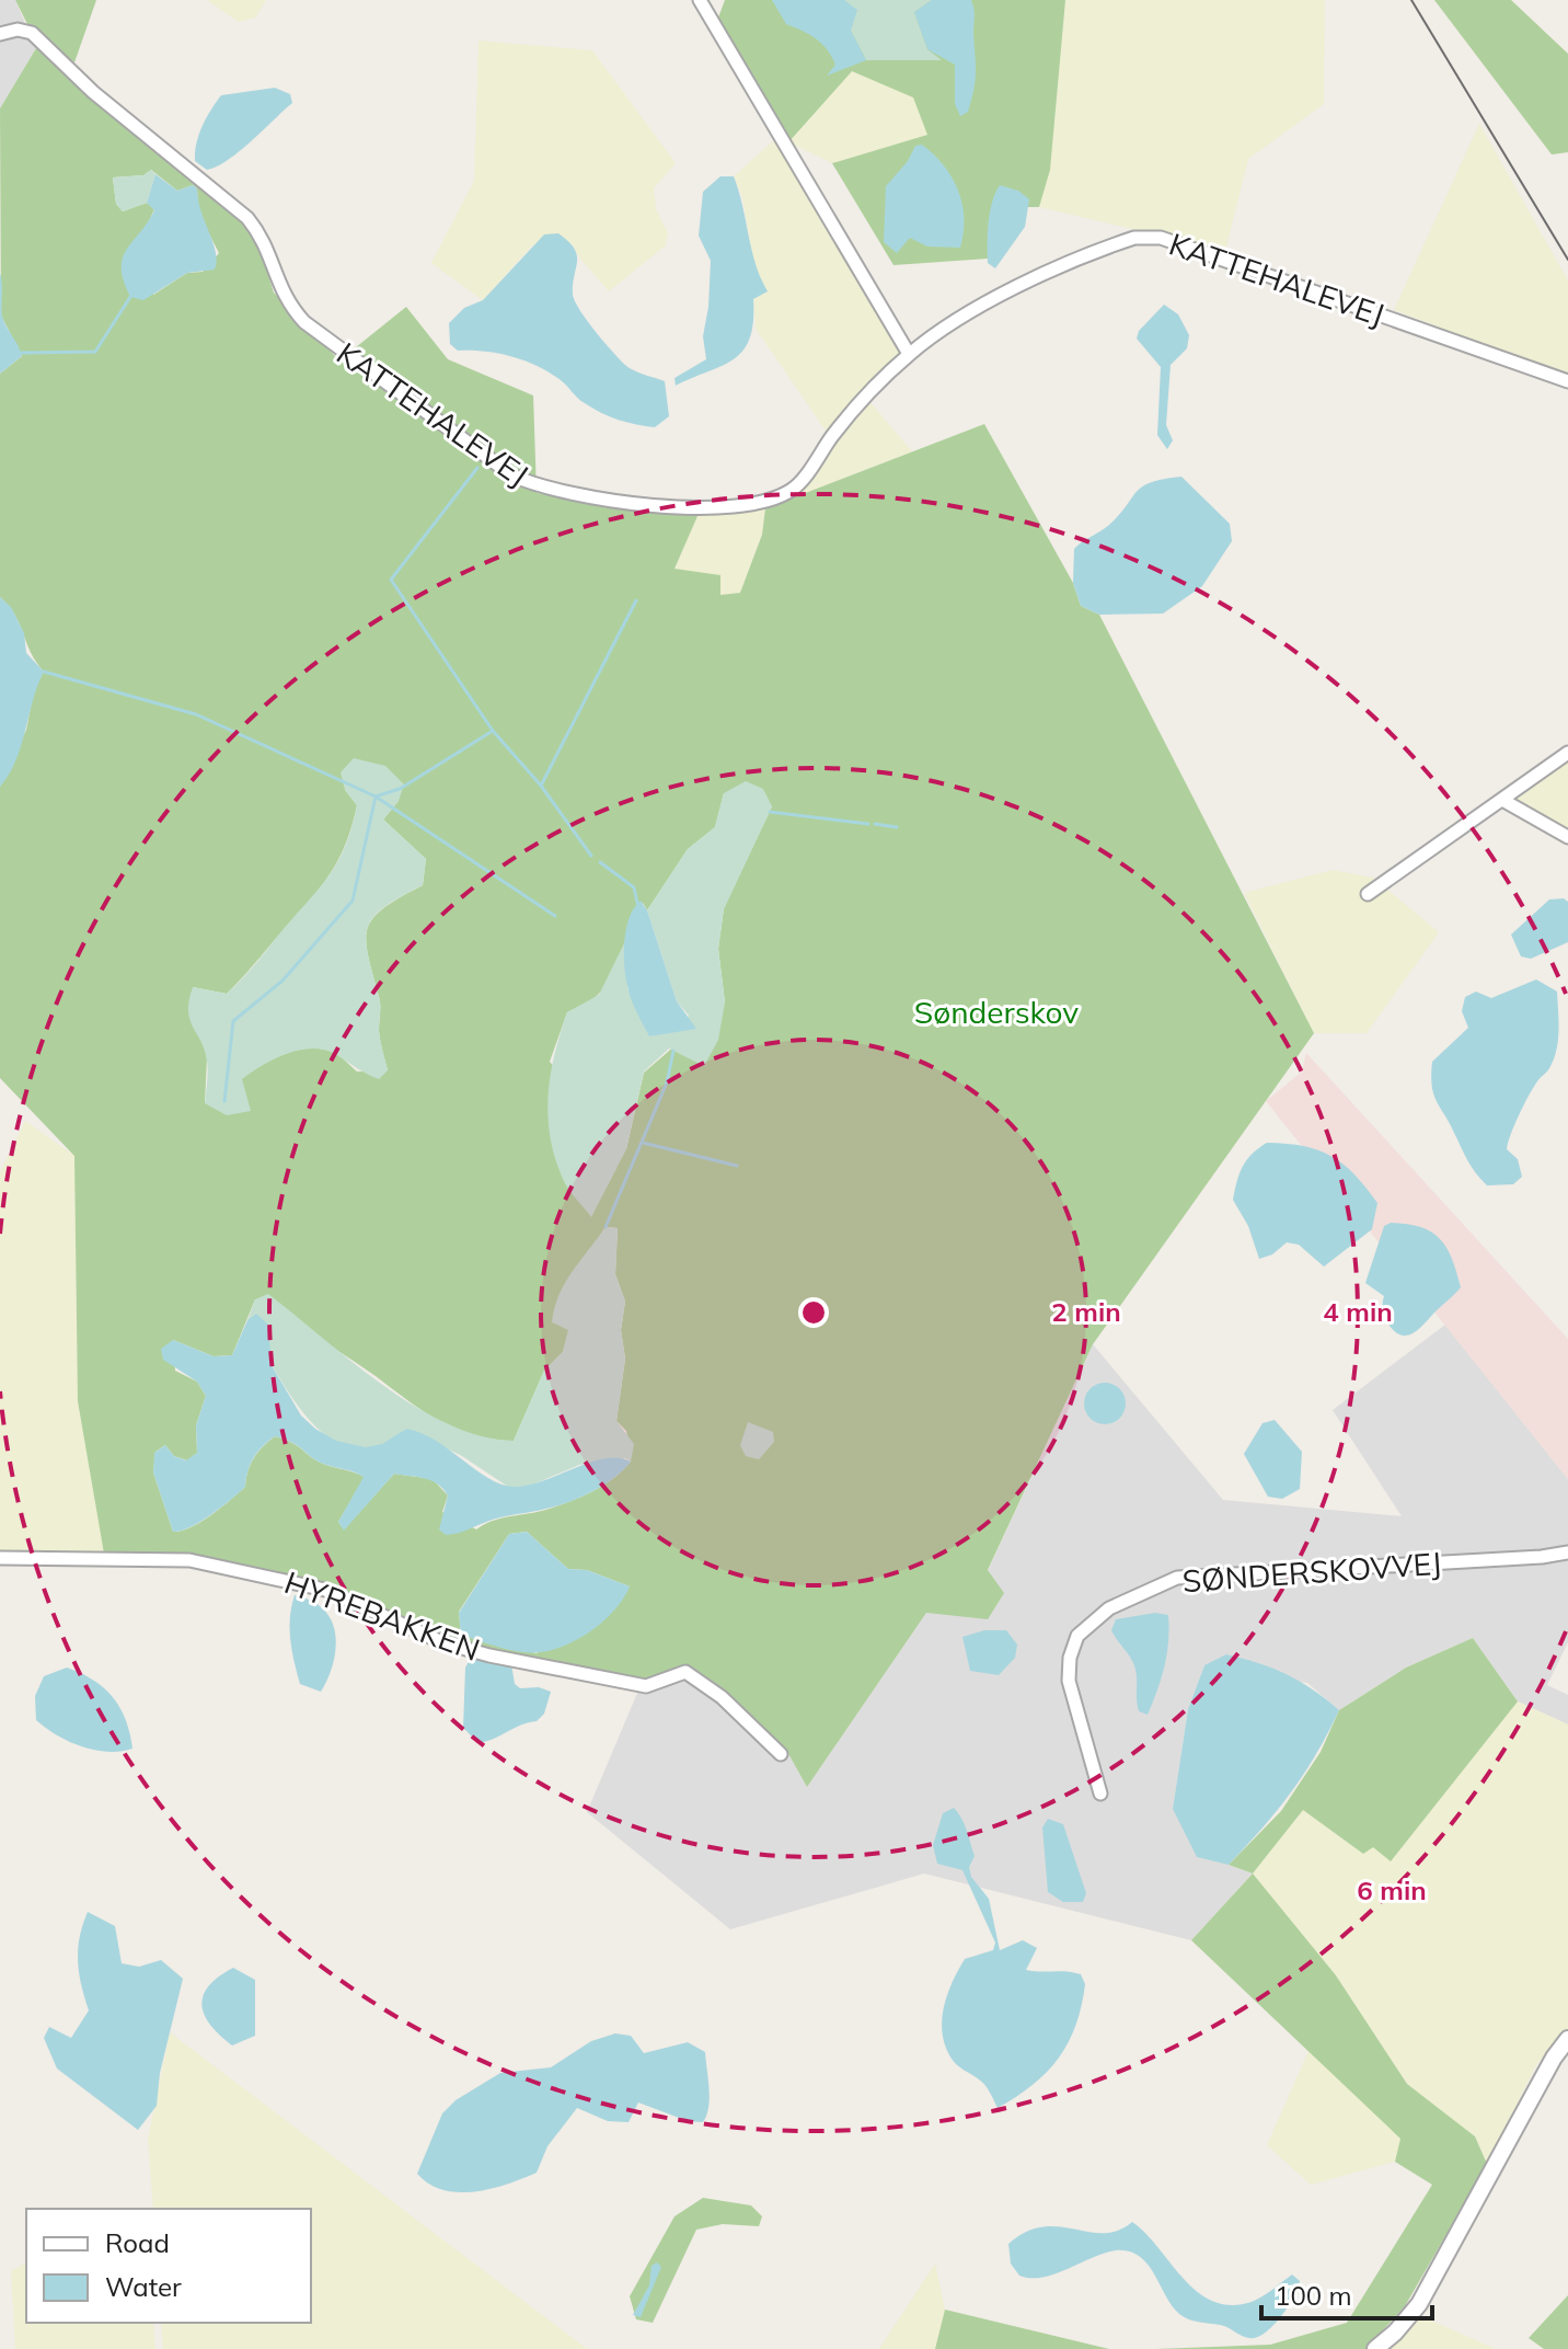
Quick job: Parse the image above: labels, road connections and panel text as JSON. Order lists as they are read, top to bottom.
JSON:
{
  "streets": {
    "street": ["KATTEHALEVEJ", "SØNDERSKOVVEJ", "HYREBAKKEN"]
  },
  "parks": ["Sønderskov"],
  "legend": ["Road", "Water"],
  "scale_bar": "100 m",
  "rings": ["2 min", "4 min", "6 min"]
}
